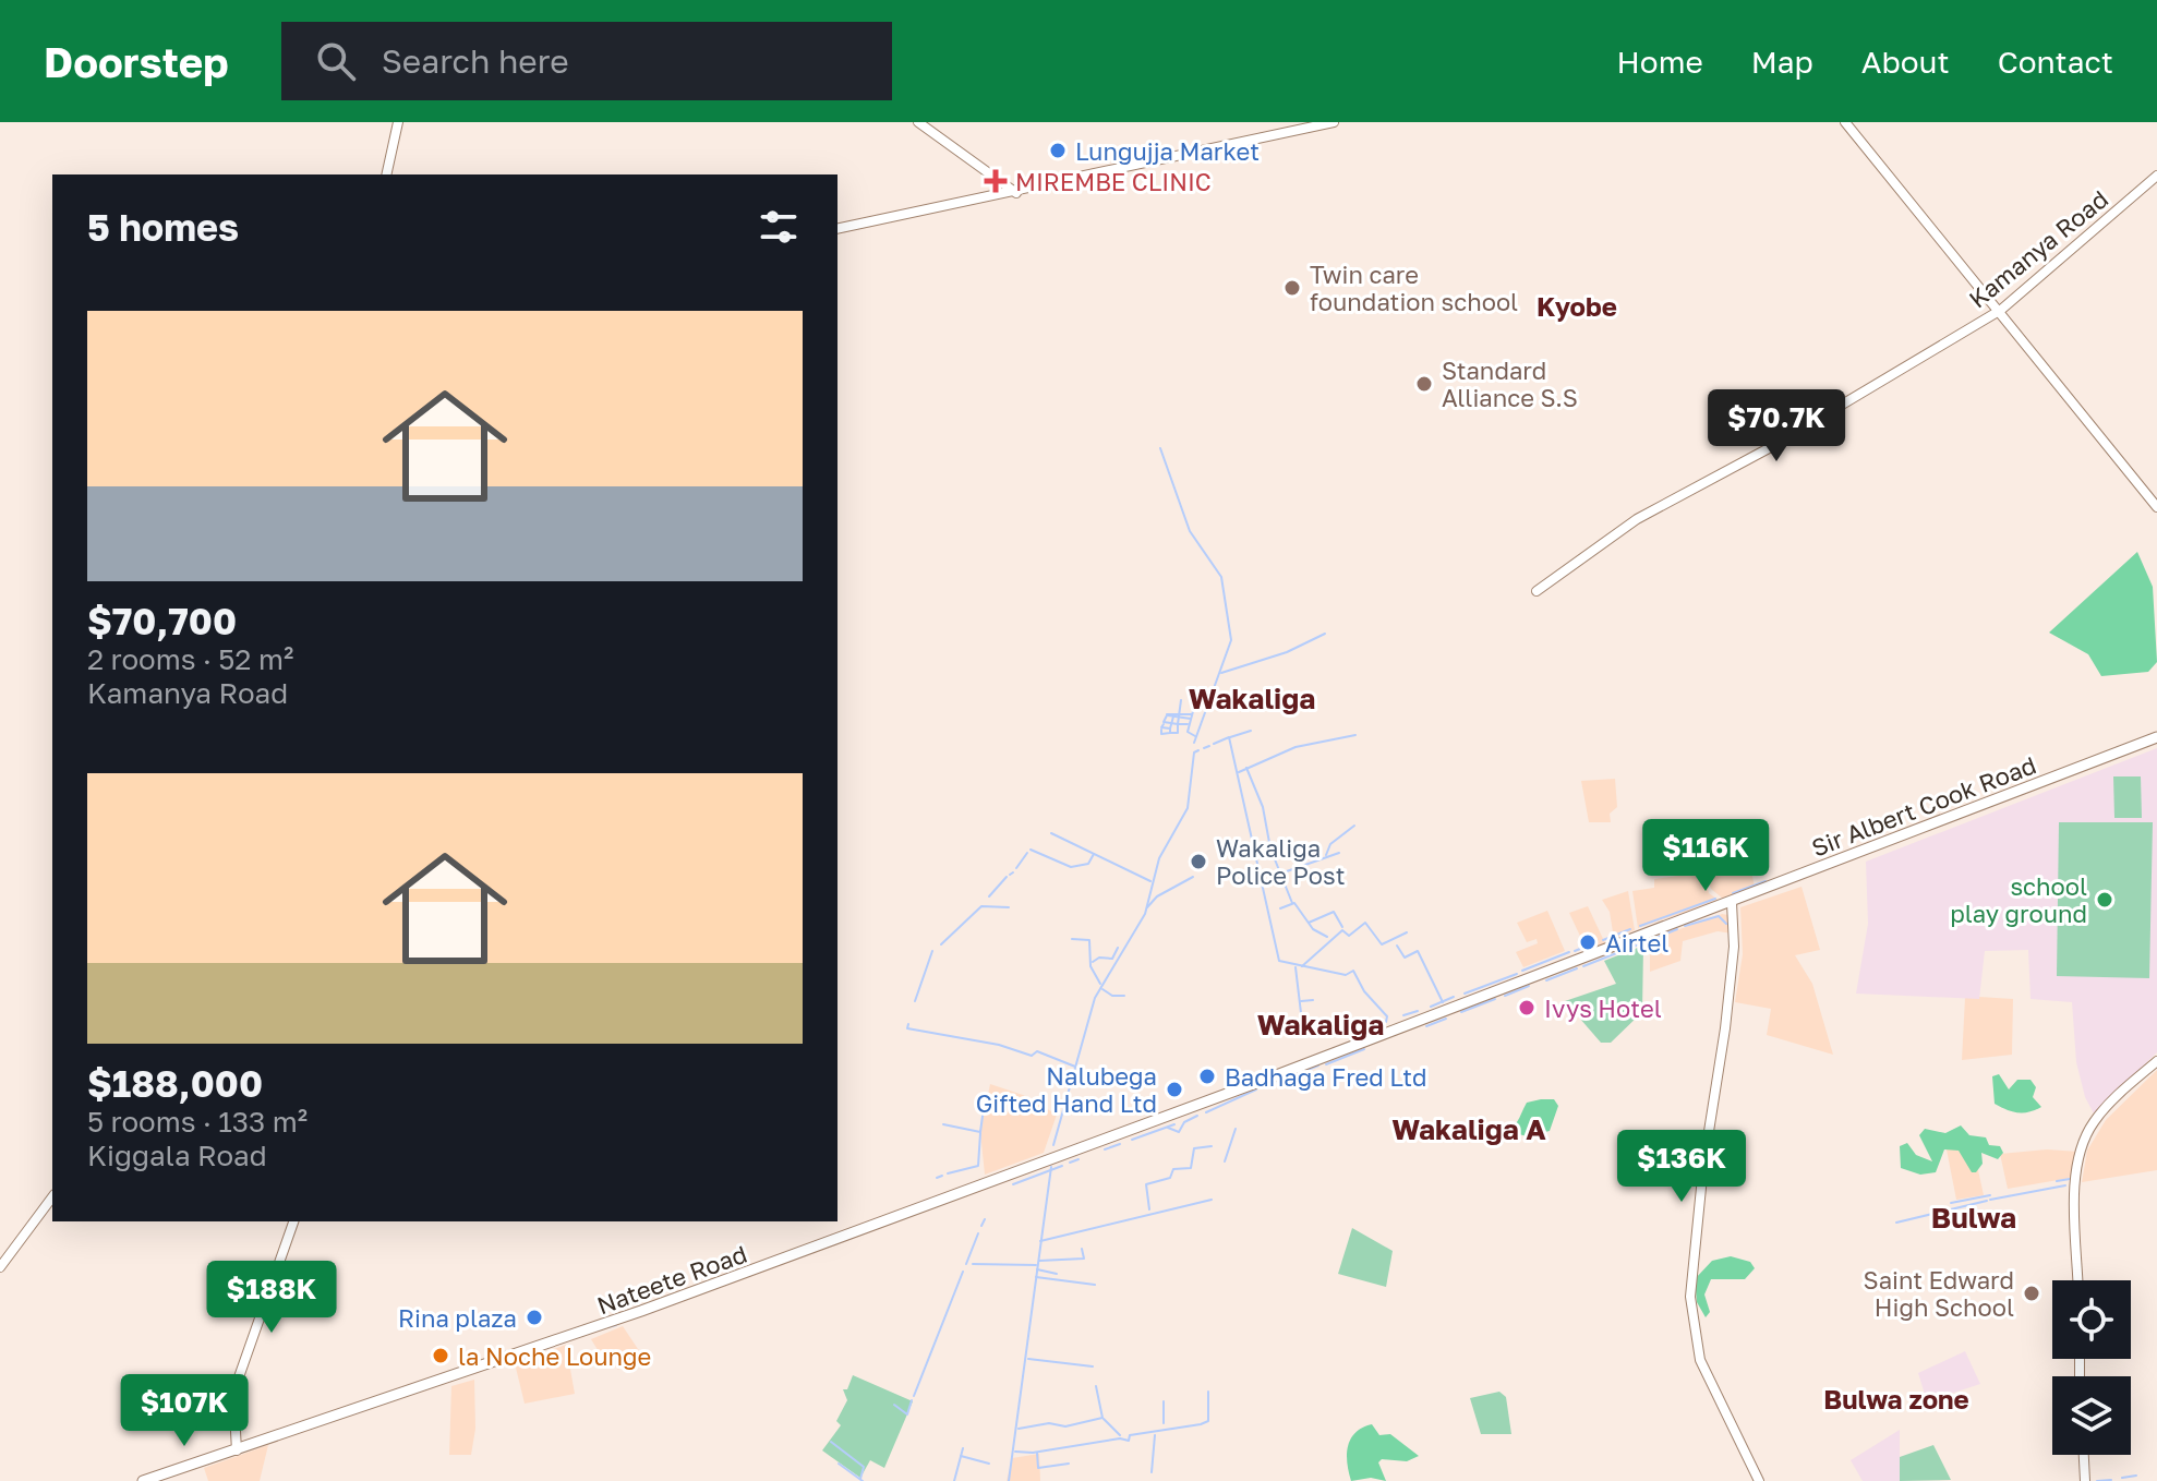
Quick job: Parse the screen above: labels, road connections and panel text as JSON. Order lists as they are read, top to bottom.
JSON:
{
  "streets": {
    "main road": ["Sir Albert Cook Road", "Nateete Road"],
    "street": ["Kamanya Road"]
  },
  "crossings": [
    ["Sir Albert Cook Road", "Nateete Road"]
  ],
  "districts": [
    "Kyobe",
    "Wakaliga",
    "Wakaliga",
    "Wakaliga A",
    "Bulwa",
    "Bulwa zone"
  ],
  "places": {
    "other": [
      "Lungujja Market",
      "Twin care foundation school",
      "Standard Alliance S.S",
      "Wakaliga Police Post",
      "school play ground",
      "Airtel",
      "Ivys Hotel",
      "Badhaga Fred Ltd",
      "Nalubega Gifted Hand Ltd",
      "Saint Edward High School",
      "Rina plaza",
      "la Noche Lounge"
    ],
    "health": ["MIREMBE CLINIC"]
  },
  "page": {
    "header": "Doorstep",
    "search": "Search here",
    "nav": [
      "Home",
      "Map",
      "About",
      "Contact"
    ],
    "heading": "5 homes",
    "list": [
      {
        "name": "$70,700",
        "note": "2 rooms · 52 m² · Kamanya Road"
      },
      {
        "name": "$188,000",
        "note": "5 rooms · 133 m² · Kiggala Road"
      }
    ],
    "price": [
      "$70.7K",
      "$116K",
      "$136K",
      "$188K",
      "$107K"
    ]
  }
}
